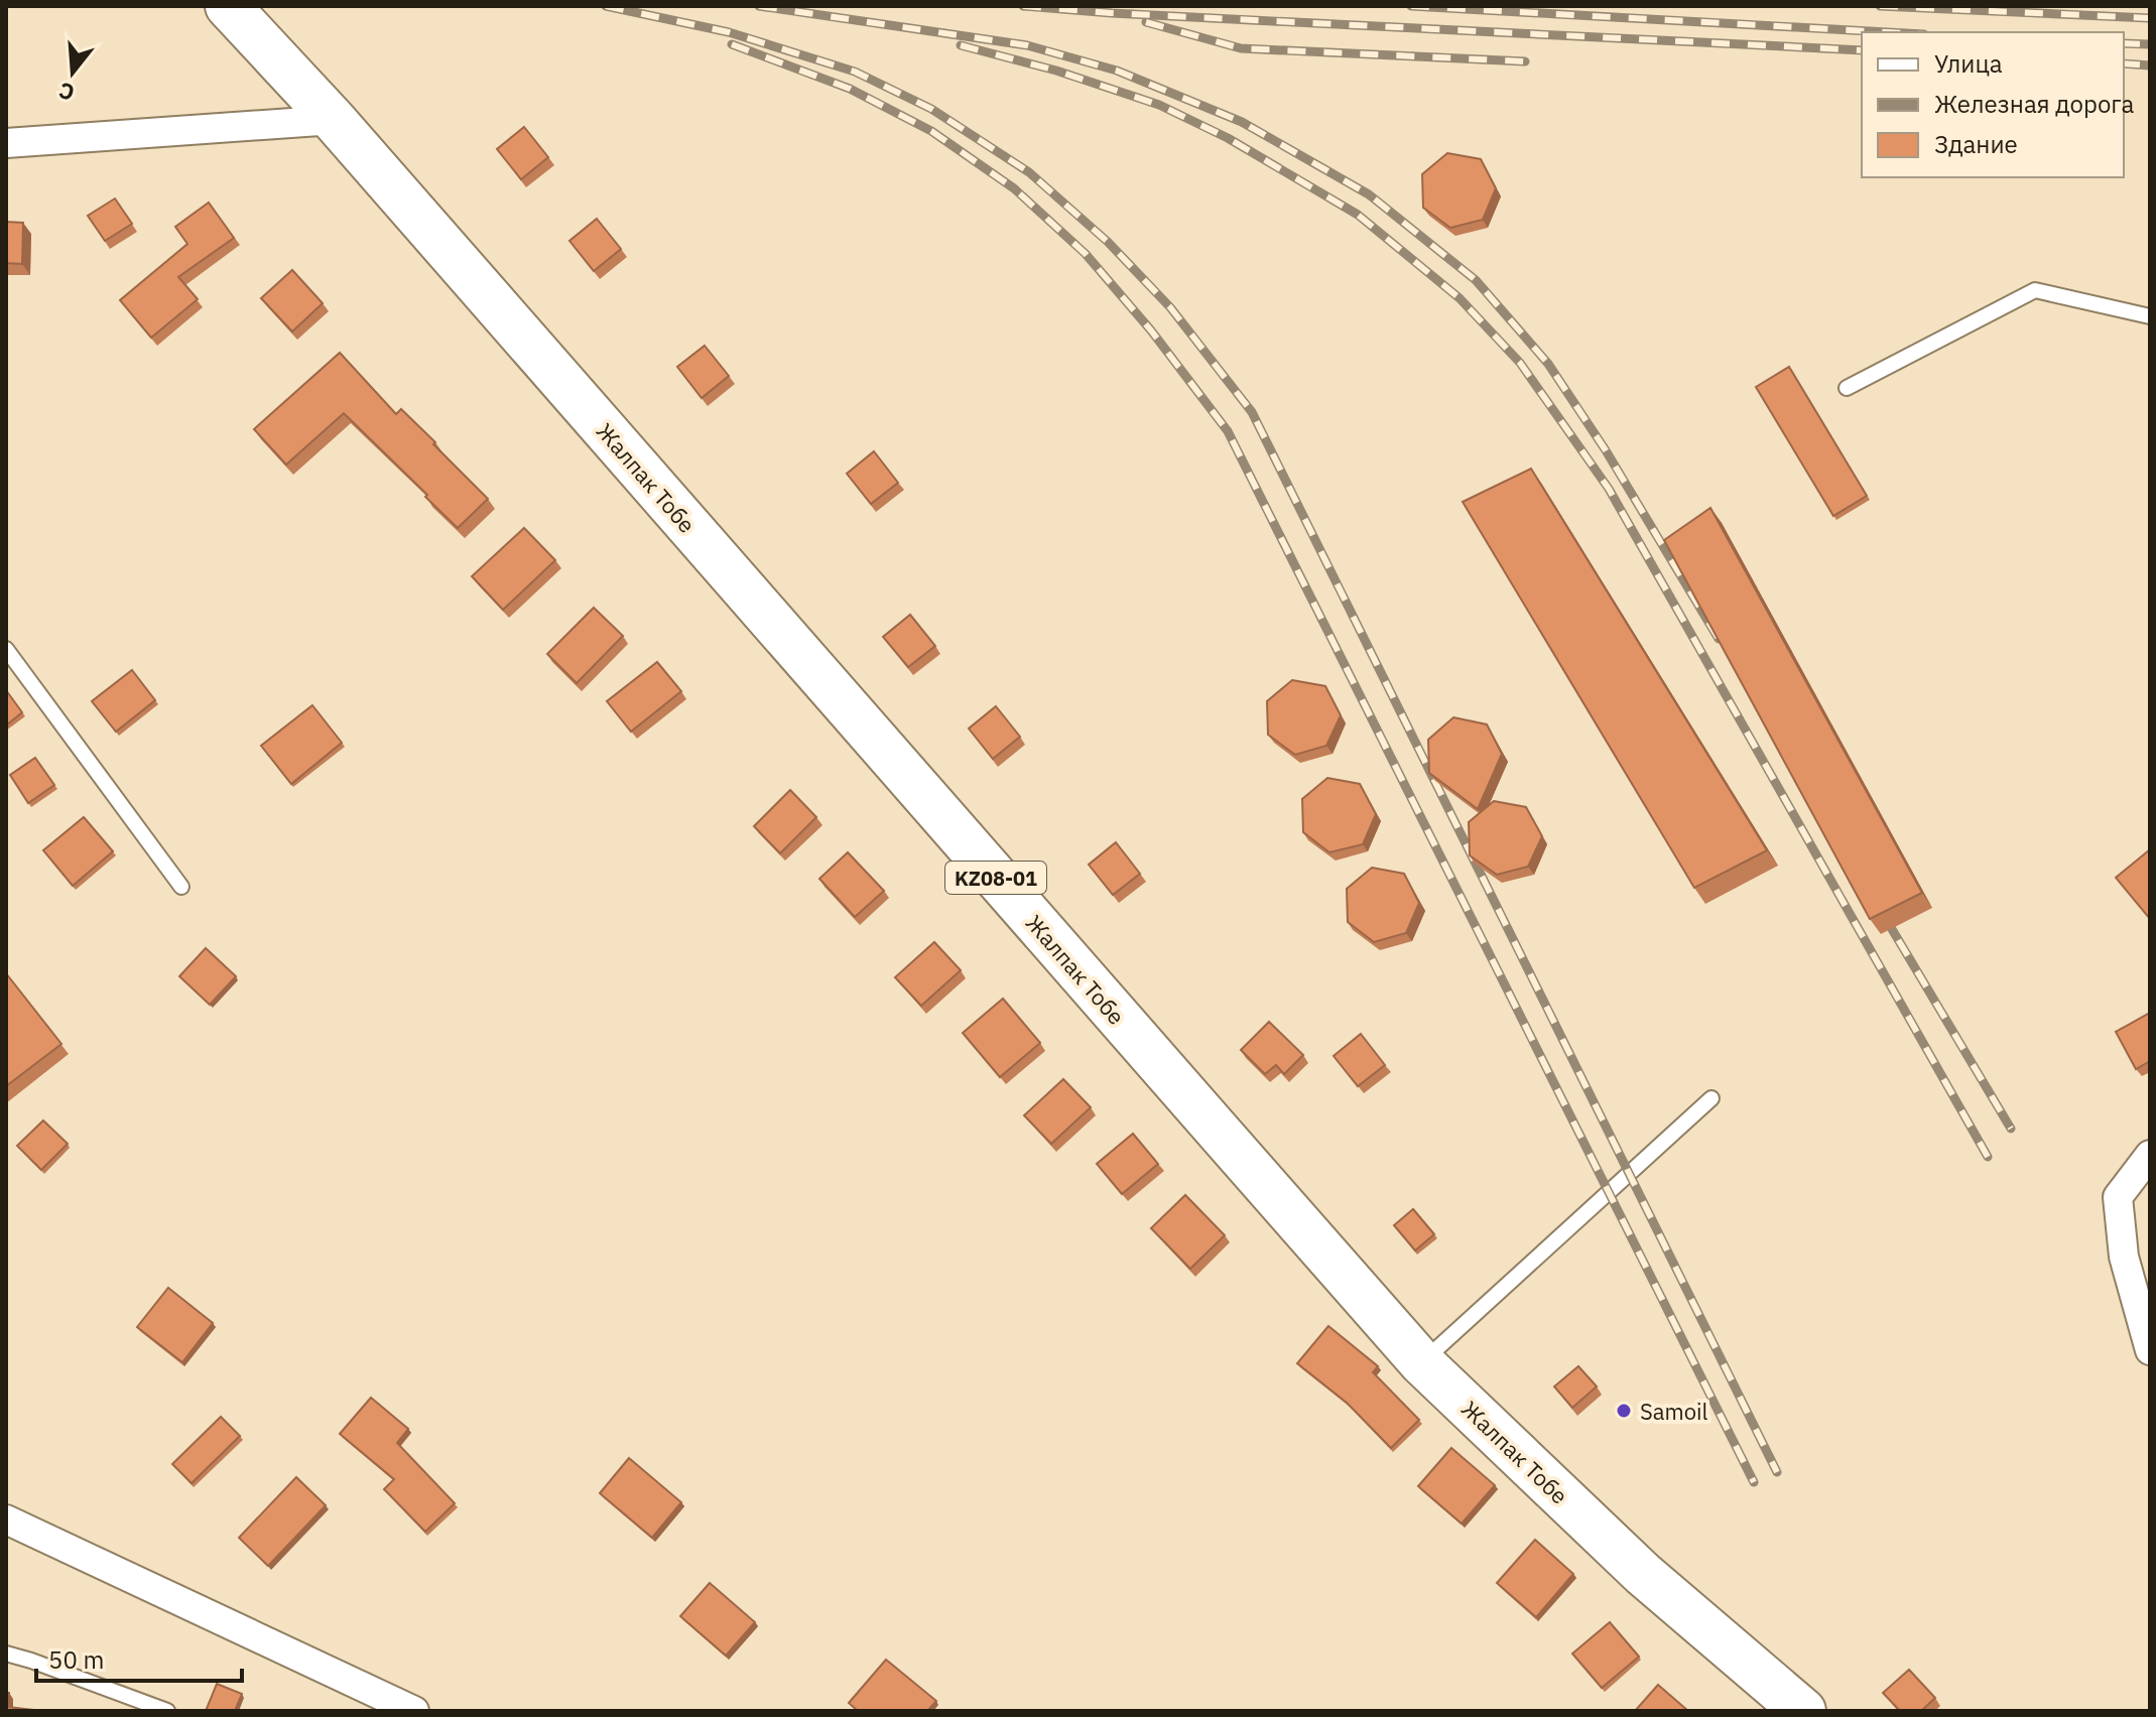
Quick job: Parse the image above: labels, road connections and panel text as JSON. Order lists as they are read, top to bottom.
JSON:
{
  "streets": {
    "main road": ["Жалпак Тобе", "KZ08-01"]
  },
  "places": ["Samoil"],
  "legend": ["Улица", "Железная дорога", "Здание"],
  "scale_bar": "50 m",
  "north": "bottom"
}
